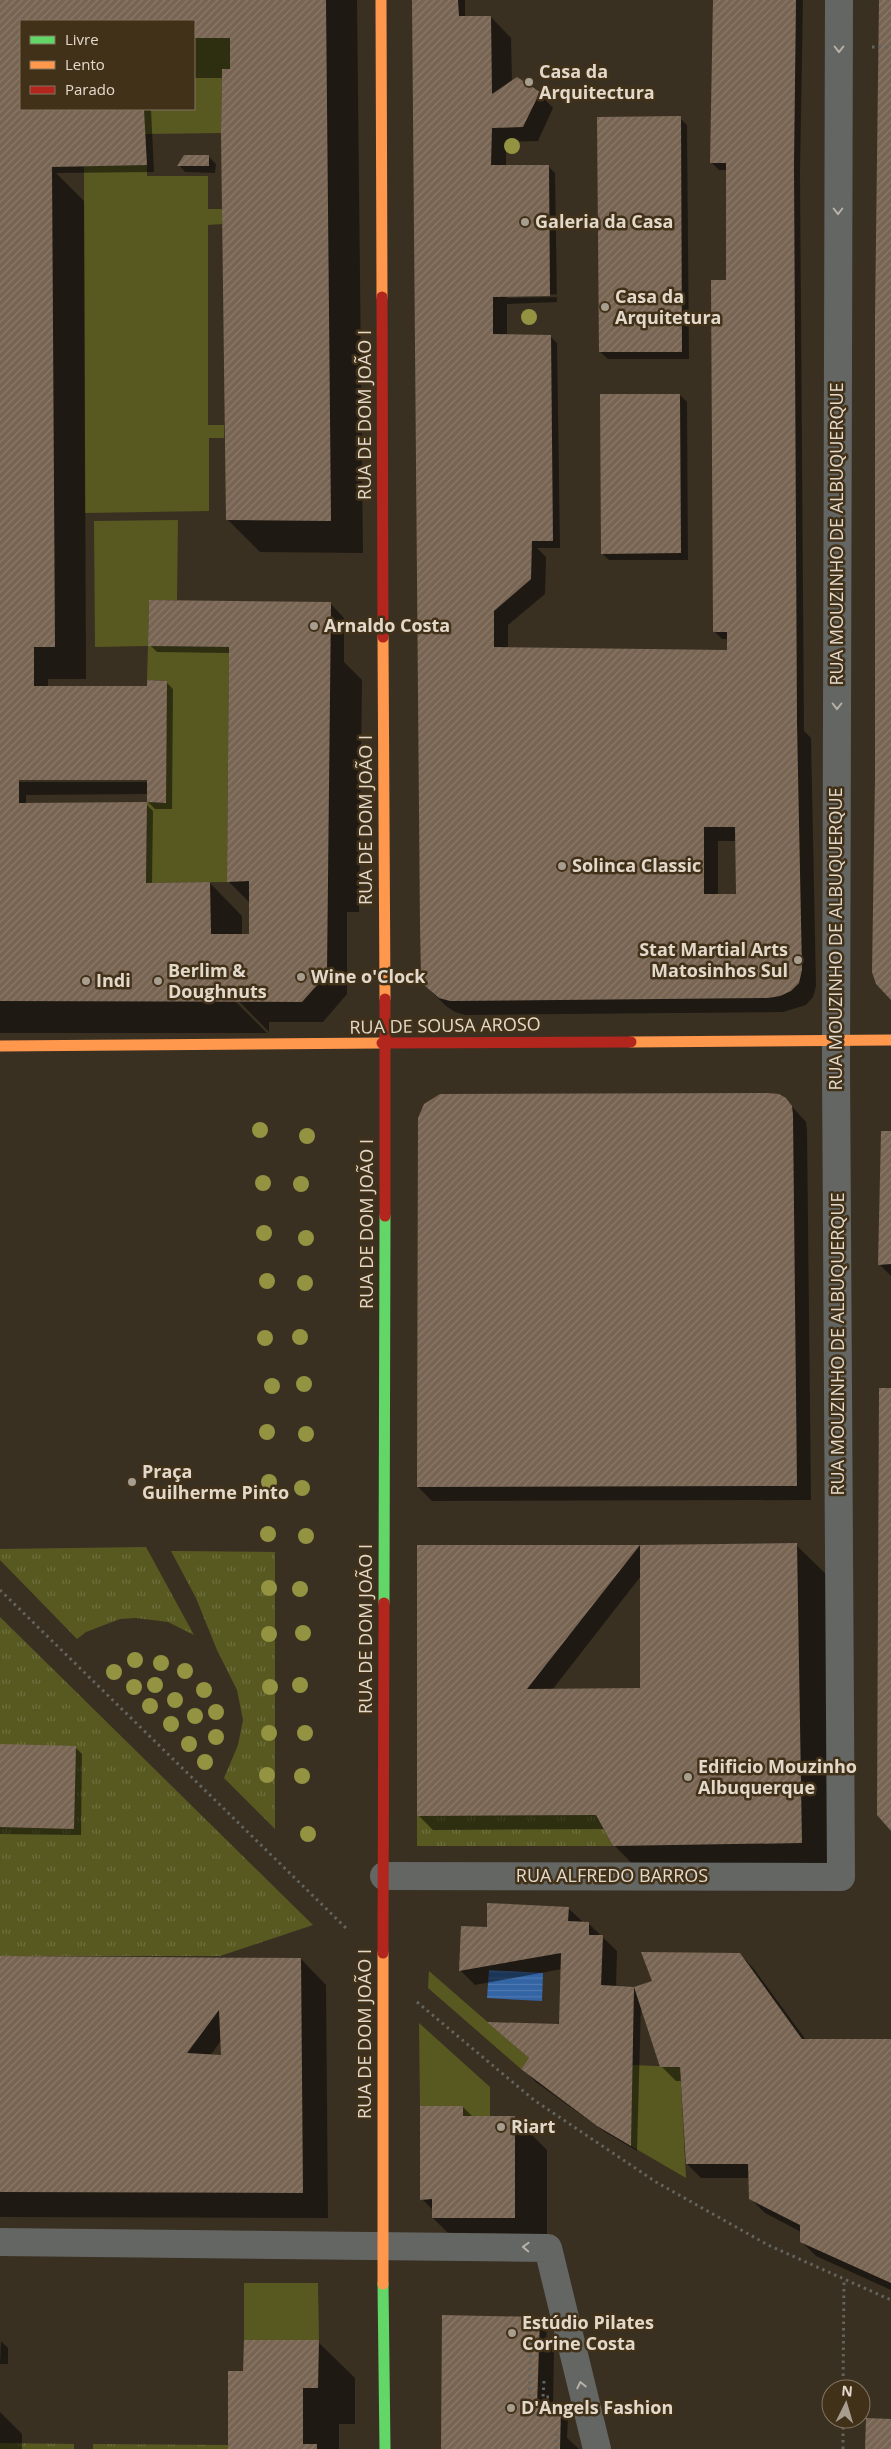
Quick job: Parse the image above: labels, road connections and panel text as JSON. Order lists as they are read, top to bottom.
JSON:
{
  "streets": {
    "street": [
      "RUA DE DOM JOÃO I",
      "RUA MOUZINHO DE ALBUQUERQUE",
      "RUA DE SOUSA AROSO",
      "RUA ALFREDO BARROS"
    ]
  },
  "crossings": [
    ["RUA DE DOM JOÃO I", "RUA DE SOUSA AROSO"],
    ["RUA DE DOM JOÃO I", "RUA ALFREDO BARROS"],
    ["RUA MOUZINHO DE ALBUQUERQUE", "RUA DE SOUSA AROSO"],
    ["RUA MOUZINHO DE ALBUQUERQUE", "RUA ALFREDO BARROS"]
  ],
  "one_way": ["RUA MOUZINHO DE ALBUQUERQUE"],
  "places": [
    "Casa da Arquitectura",
    "Galeria da Casa",
    "Casa da Arquitetura",
    "Arnaldo Costa",
    "Solinca Classic",
    "Stat Martial Arts Matosinhos Sul",
    "Wine o'Clock",
    "Indi",
    "Berlim & Doughnuts",
    "Praça Guilherme Pinto",
    "Edificio Mouzinho Albuquerque",
    "Riart",
    "Estúdio Pilates Corine Costa",
    "D'Angels Fashion"
  ],
  "legend": ["Livre", "Lento", "Parado"],
  "north": "top"
}
